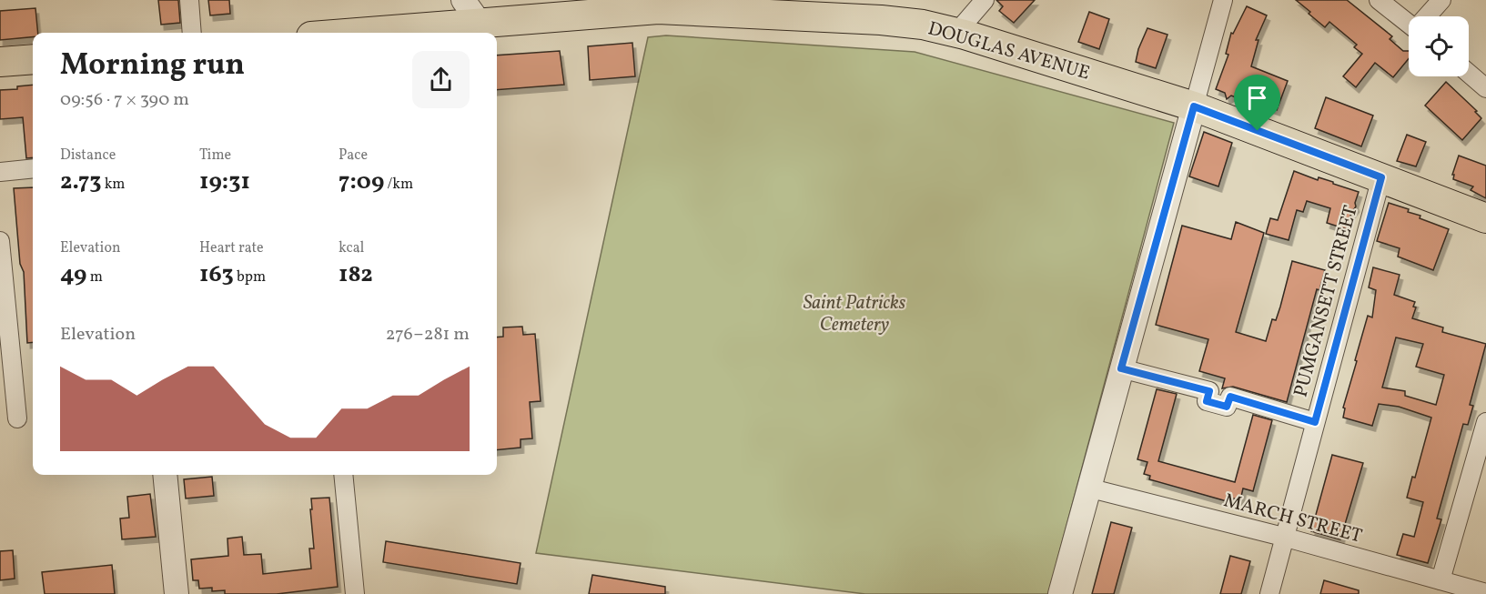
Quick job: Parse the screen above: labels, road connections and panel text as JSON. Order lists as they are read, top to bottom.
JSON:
{
  "streets": {
    "main road": ["DOUGLAS AVENUE"],
    "street": ["PUMGANSETT STREET", "MARCH STREET"]
  },
  "crossings": [
    ["DOUGLAS AVENUE", "PUMGANSETT STREET"],
    ["PUMGANSETT STREET", "MARCH STREET"]
  ],
  "parks": ["Saint Patricks Cemetery"],
  "page": {
    "heading": ["Morning run", "09:56 · 7 × 390 m"],
    "stats": [
      ["Distance", "2.73 km"],
      ["Time", "19:31"],
      ["Pace", "7:09 /km"],
      ["Elevation", "49 m"],
      ["Heart rate", "163 bpm"],
      ["kcal", "182"]
    ],
    "chart": ["Elevation", "276–281 m"]
  }
}
